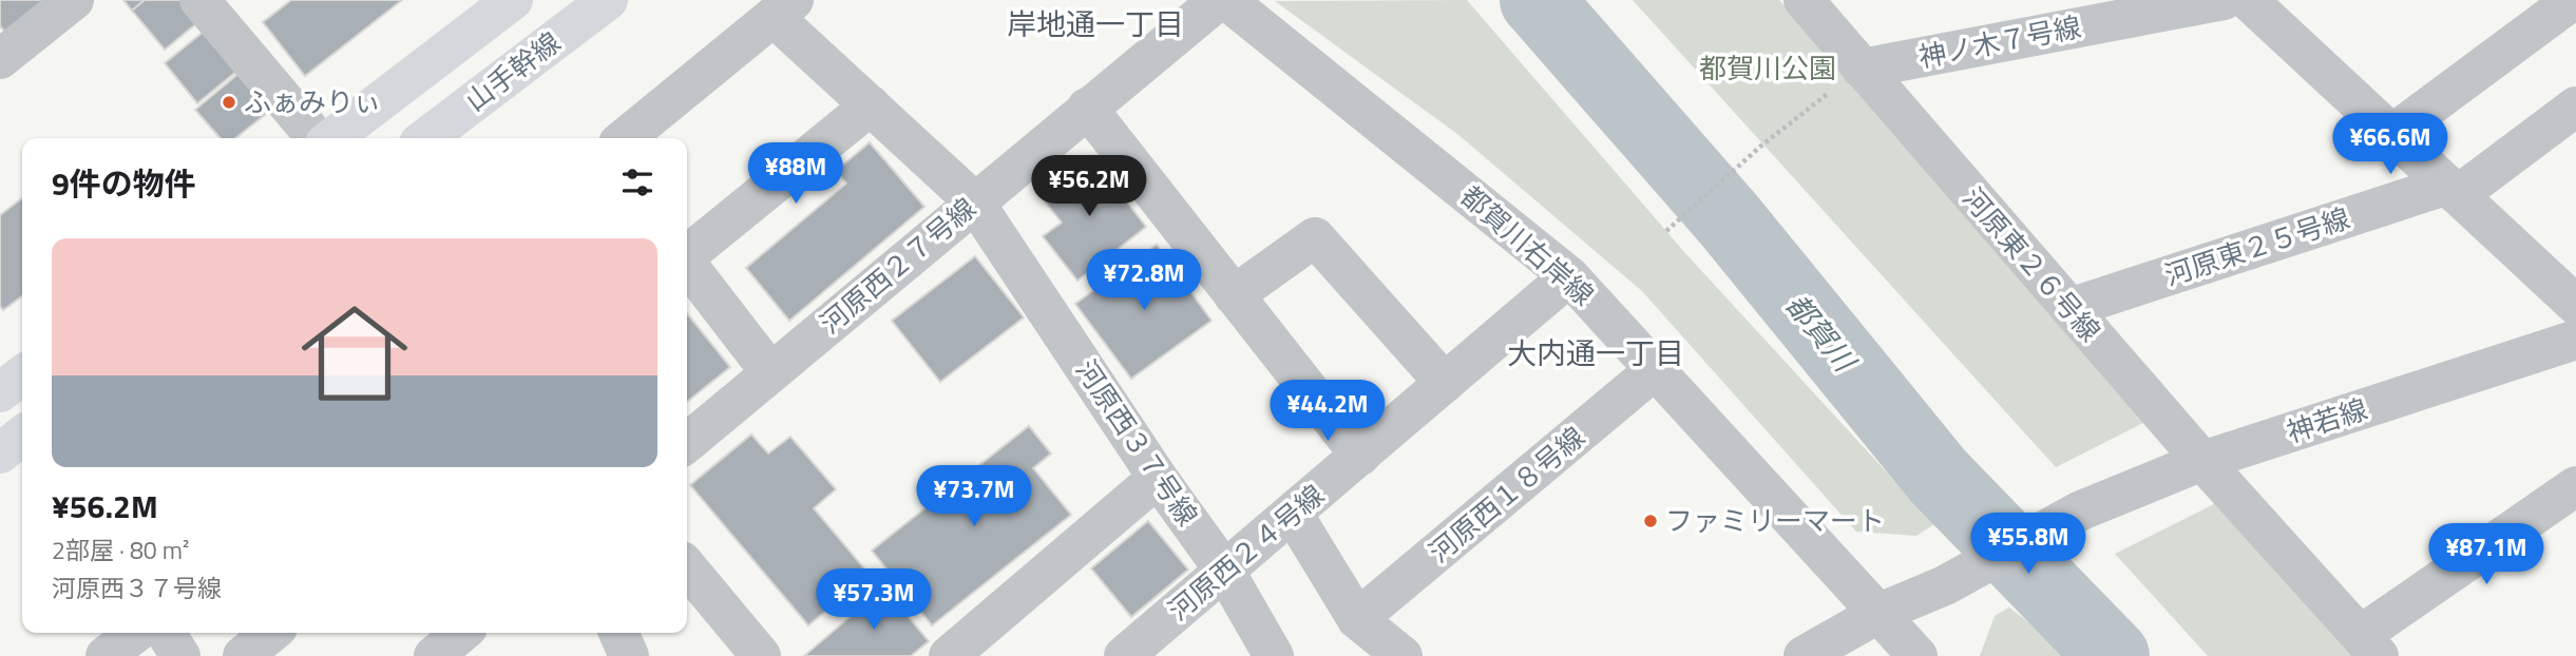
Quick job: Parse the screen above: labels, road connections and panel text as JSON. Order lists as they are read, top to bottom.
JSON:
{
  "streets": {
    "main road": ["山手幹線"],
    "street": [
      "神ノ木７号線",
      "都賀川右岸線",
      "河原東２５号線",
      "河原東２６号線",
      "河原西２７号線",
      "神若線",
      "河原西３７号線",
      "河原西１８号線",
      "河原西２４号線"
    ]
  },
  "crossings": [
    ["神ノ木７号線", "河原東２６号線"],
    ["都賀川右岸線", "神若線"],
    ["都賀川右岸線", "河原西１８号線"],
    ["都賀川右岸線", "河原西２４号線"],
    ["河原東２５号線", "河原東２６号線"],
    ["河原東２６号線", "神若線"],
    ["河原西２７号線", "河原西３７号線"],
    ["河原西３７号線", "河原西２４号線"]
  ],
  "districts": ["岸地通一丁目", "大内通一丁目"],
  "water": ["都賀川"],
  "parks": ["都賀川公園"],
  "places": ["ふぁみりぃ", "ファミリーマート"],
  "page": {
    "price": [
      "¥66.6M",
      "¥88M",
      "¥56.2M",
      "¥72.8M",
      "¥44.2M",
      "¥73.7M",
      "¥55.8M",
      "¥87.1M",
      "¥57.3M"
    ],
    "heading": "9件の物件",
    "list": [
      {
        "name": "¥56.2M",
        "note": "2部屋 · 80 m² · 河原西３７号線"
      }
    ]
  }
}
